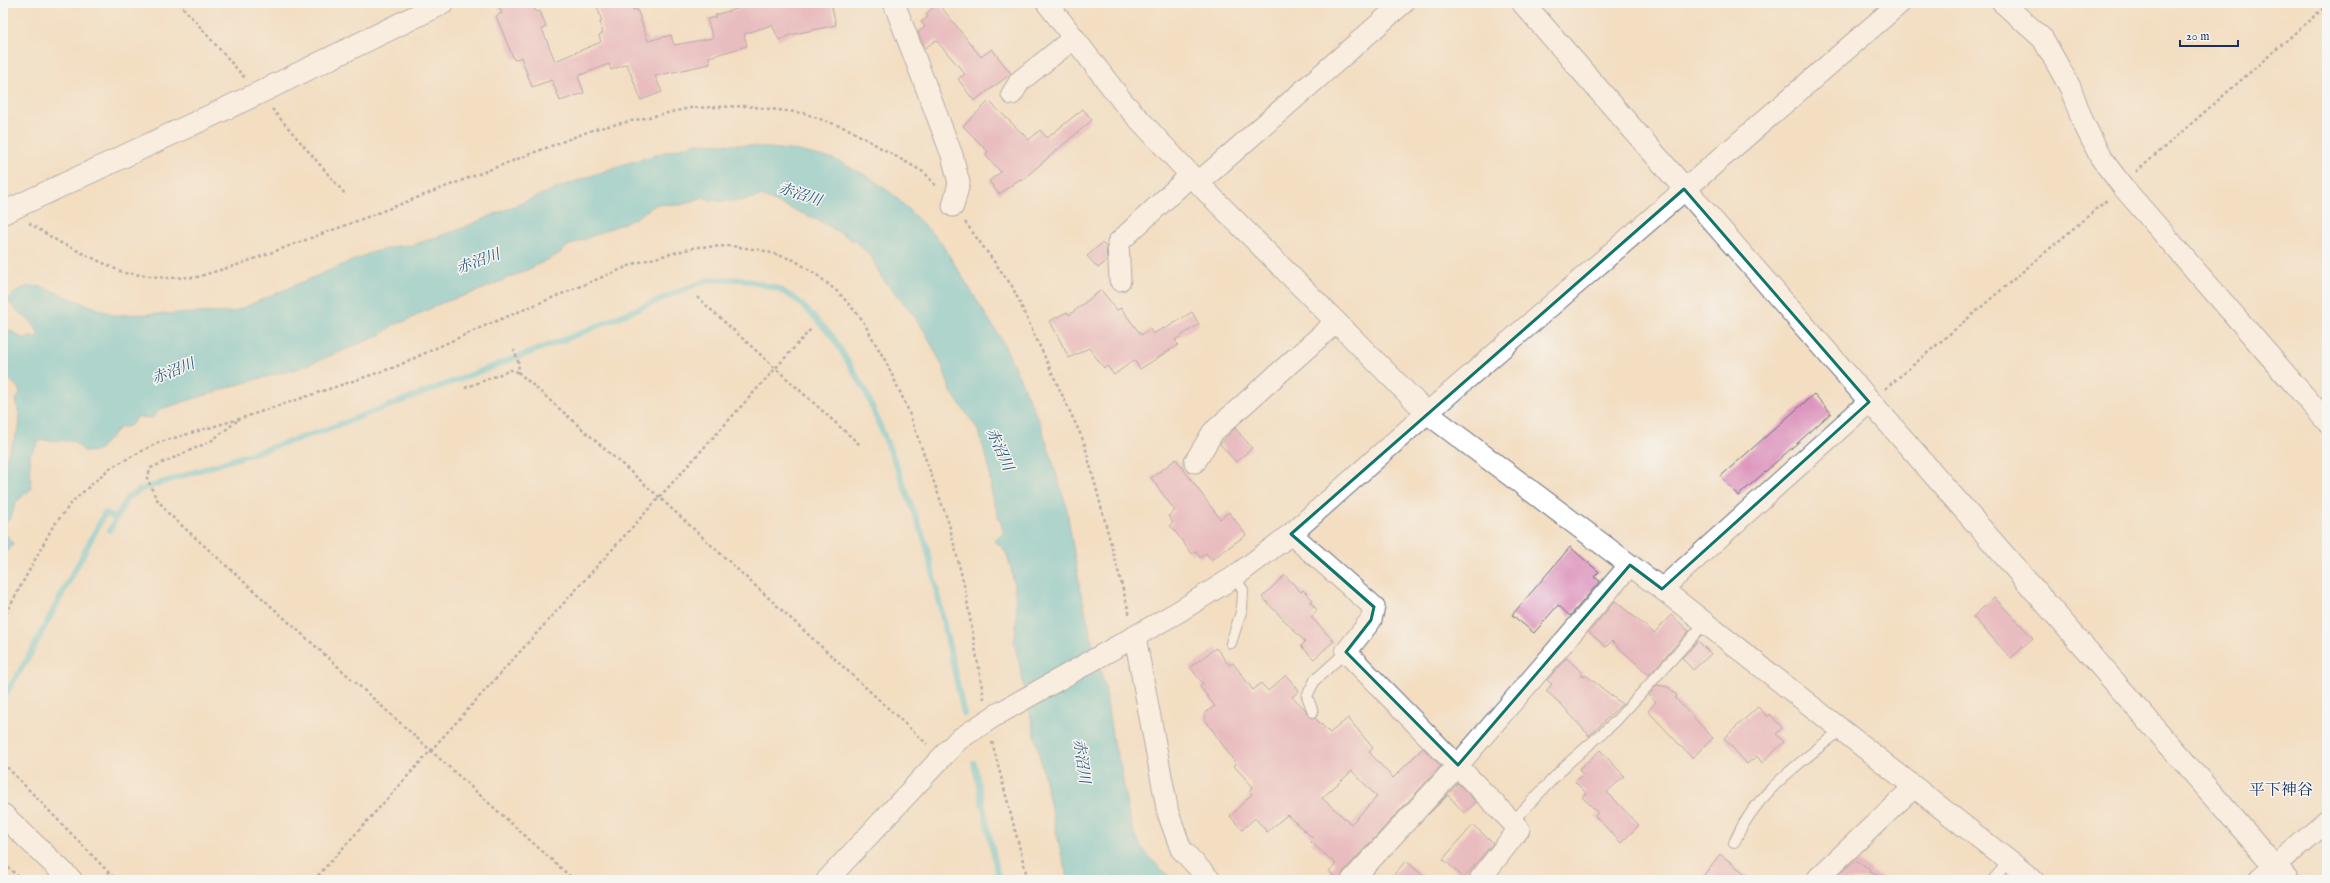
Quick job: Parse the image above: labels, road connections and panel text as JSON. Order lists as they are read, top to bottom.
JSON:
{
  "districts": ["平下神谷"],
  "water": ["赤沼川"],
  "scale_bar": "20 m"
}
